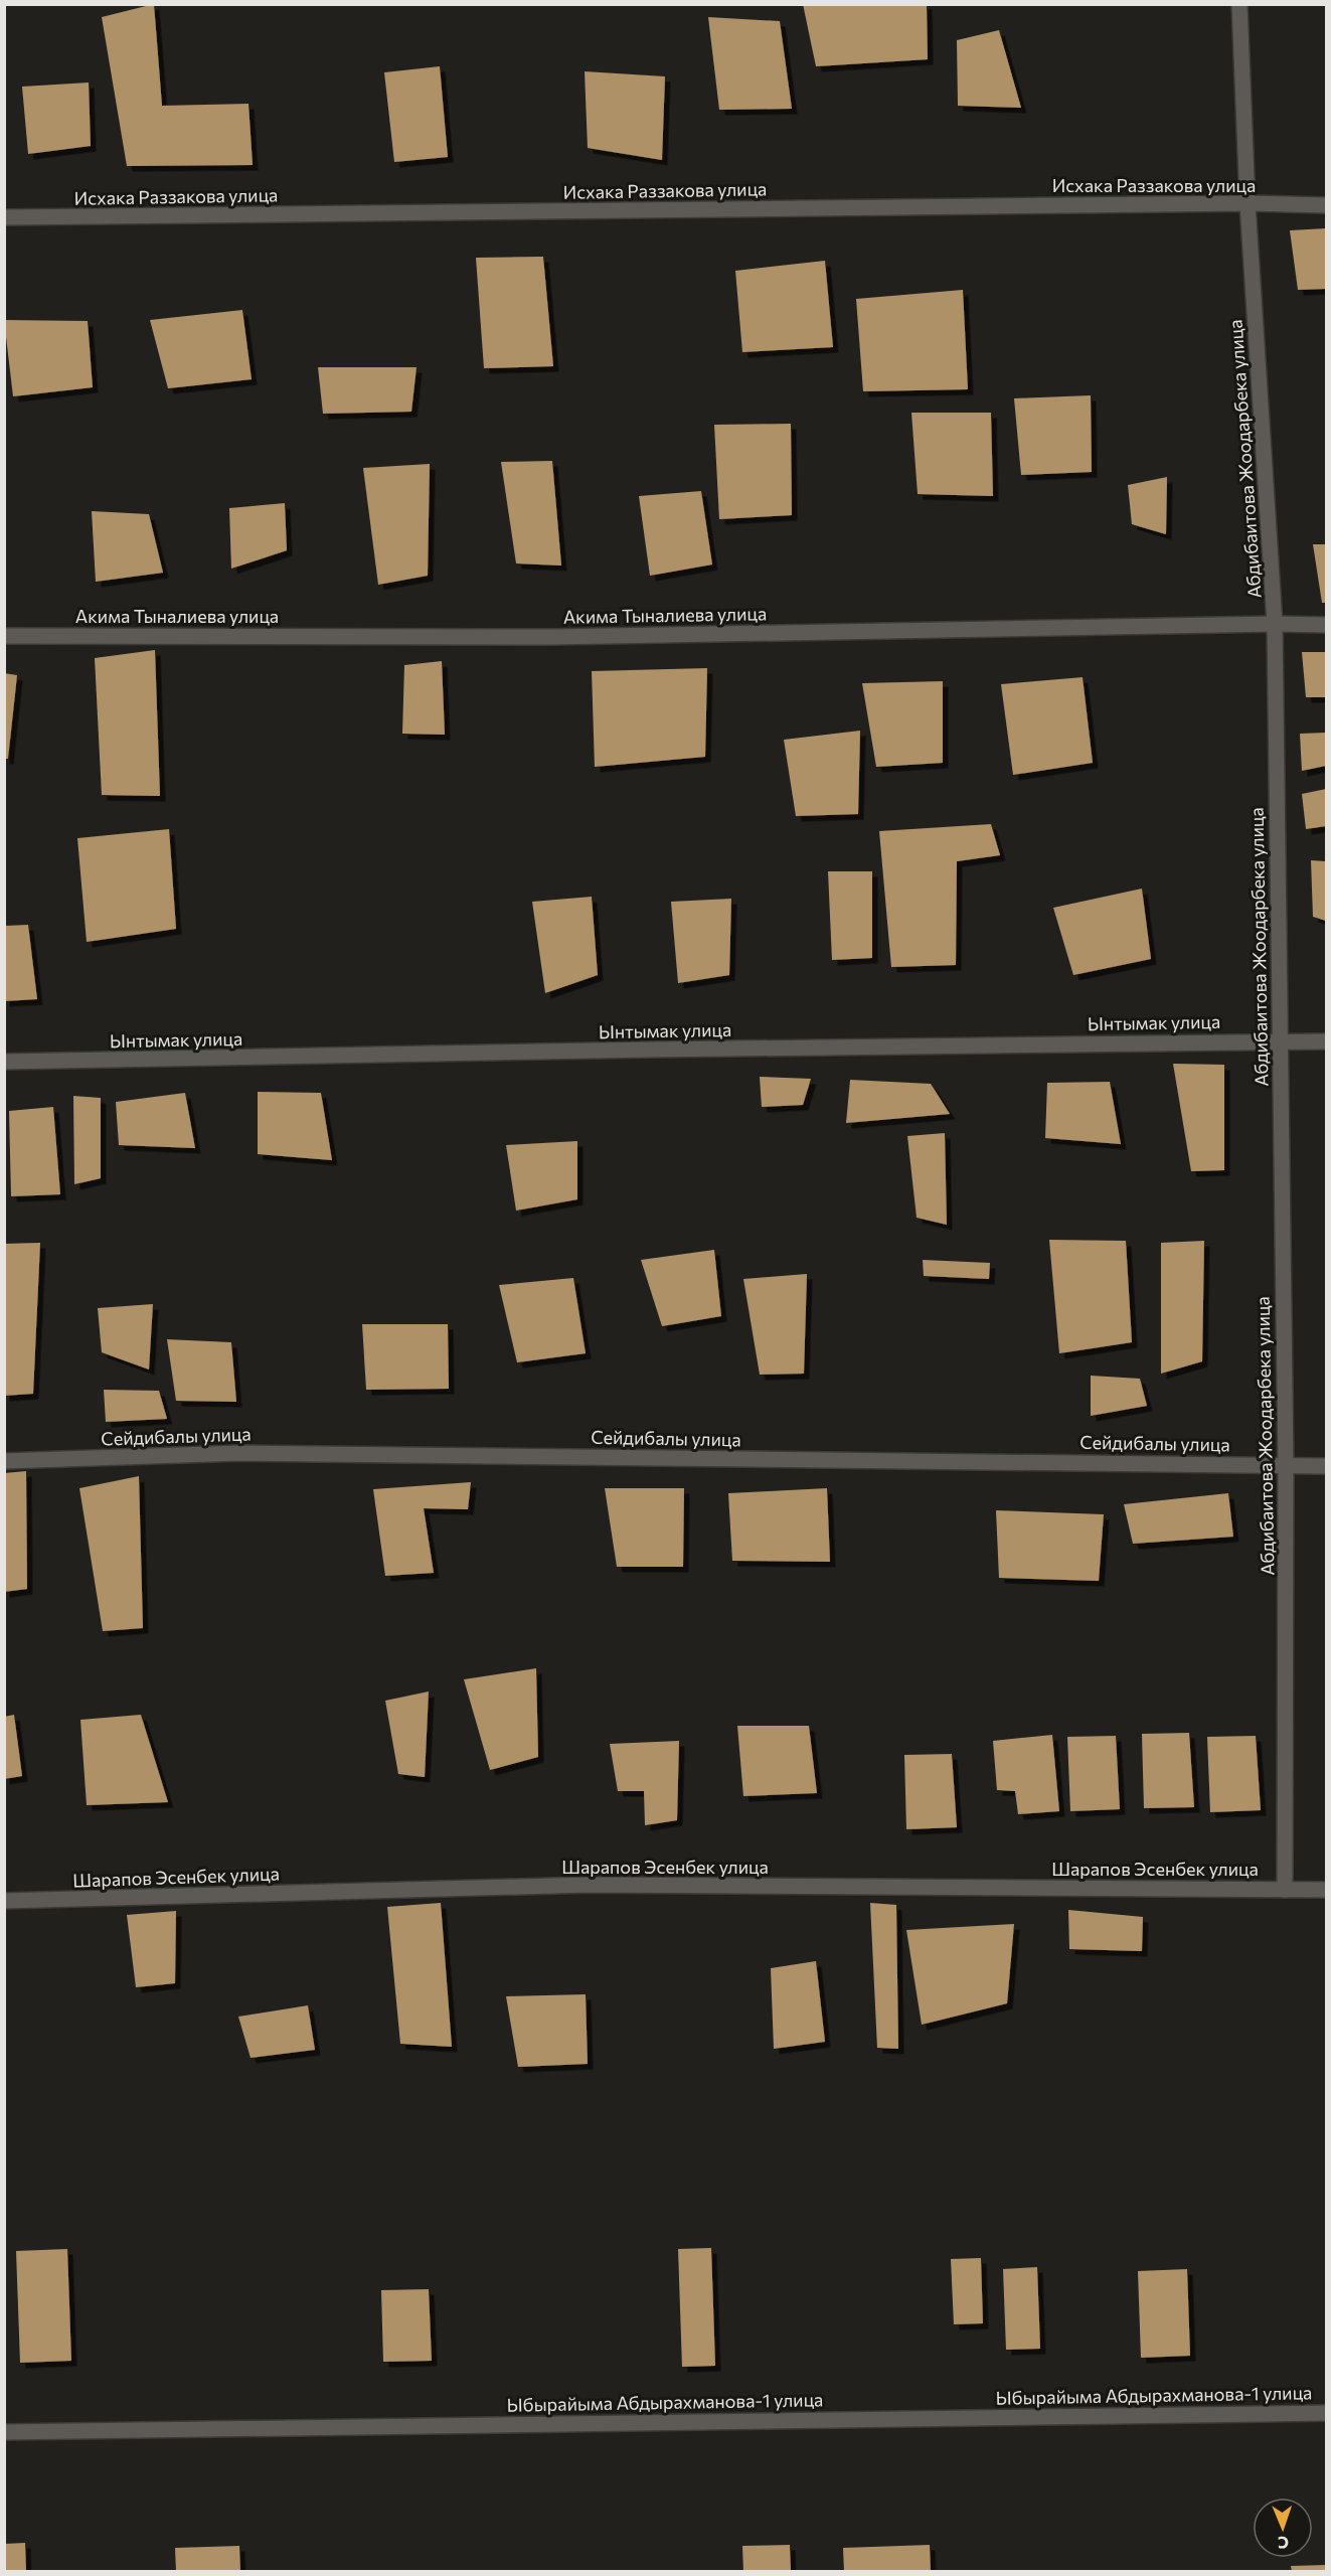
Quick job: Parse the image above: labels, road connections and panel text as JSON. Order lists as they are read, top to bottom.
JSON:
{
  "streets": {
    "street": [
      "Исхака Раззакова улица",
      "Абдибаитова Жоодарбека улица",
      "Акима Тыналиева улица",
      "Ынтымак улица",
      "Сейдибалы улица",
      "Шарапов Эсенбек улица",
      "Ыбырайыма Абдырахманова-1 улица"
    ]
  },
  "crossings": [
    ["Исхака Раззакова улица", "Абдибаитова Жоодарбека улица"],
    ["Абдибаитова Жоодарбека улица", "Акима Тыналиева улица"],
    ["Абдибаитова Жоодарбека улица", "Ынтымак улица"],
    ["Абдибаитова Жоодарбека улица", "Сейдибалы улица"],
    ["Абдибаитова Жоодарбека улица", "Шарапов Эсенбек улица"]
  ],
  "north": "bottom"
}
